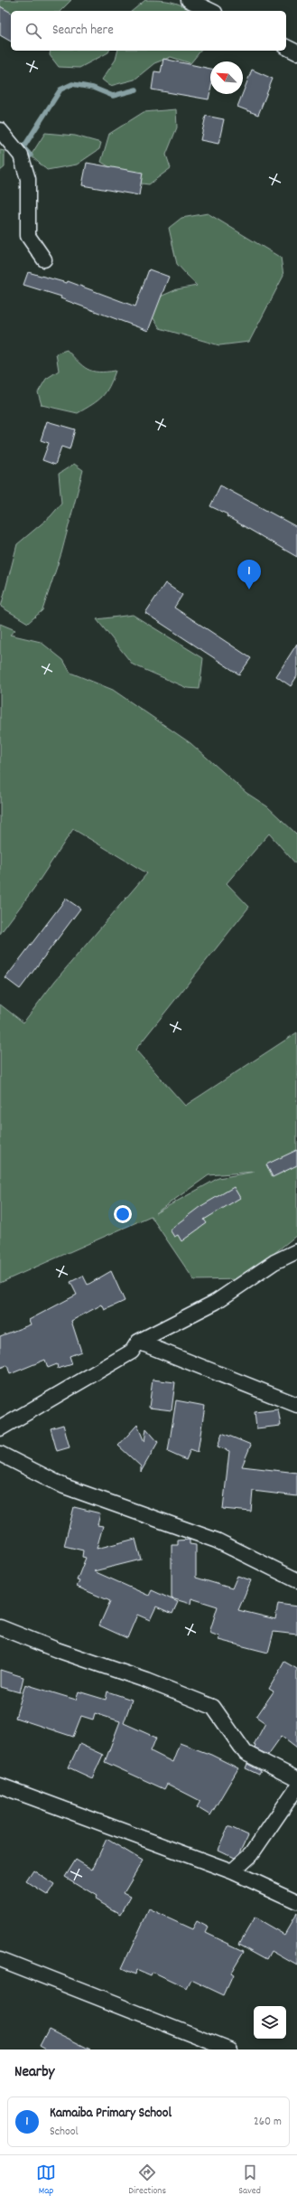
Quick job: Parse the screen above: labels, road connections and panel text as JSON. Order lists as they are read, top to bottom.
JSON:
{
  "north": "top left",
  "page": {
    "search": "Search here",
    "pins": "1",
    "heading": "Nearby",
    "list": [
      {
        "mark": "1",
        "name": "Kamaiba Primary School",
        "note": "School",
        "value": "260 m"
      }
    ],
    "nav": ["Map", "Directions", "Saved"]
  }
}
